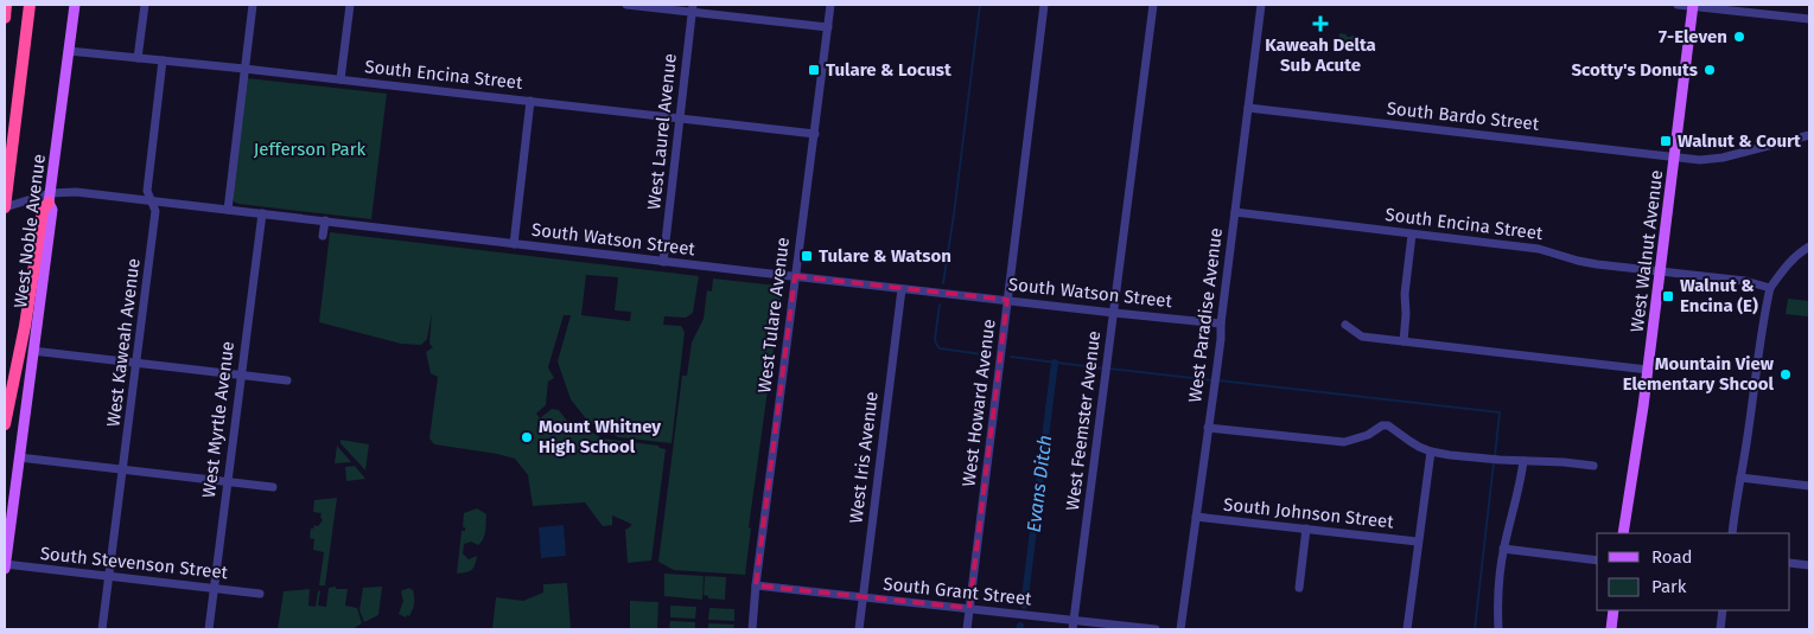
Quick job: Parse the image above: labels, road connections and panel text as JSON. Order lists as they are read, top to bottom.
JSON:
{
  "streets": {
    "main road": ["West Noble Avenue", "West Walnut Avenue"],
    "street": [
      "South Encina Street",
      "South Bardo Street",
      "West Laurel Avenue",
      "South Watson Street",
      "West Tulare Avenue",
      "West Paradise Avenue",
      "West Kaweah Avenue",
      "West Howard Avenue",
      "West Myrtle Avenue",
      "West Feemster Avenue",
      "West Iris Avenue",
      "South Johnson Street",
      "South Stevenson Street",
      "South Grant Street"
    ]
  },
  "crossings": [
    ["South Encina Street", "West Laurel Avenue"],
    ["South Encina Street", "West Noble Avenue"],
    ["South Encina Street", "West Walnut Avenue"],
    ["South Encina Street", "West Tulare Avenue"],
    ["South Encina Street", "West Paradise Avenue"],
    ["South Encina Street", "West Kaweah Avenue"],
    ["South Bardo Street", "West Walnut Avenue"],
    ["South Bardo Street", "West Paradise Avenue"],
    ["West Laurel Avenue", "South Watson Street"],
    ["West Noble Avenue", "South Watson Street"],
    ["West Noble Avenue", "South Stevenson Street"],
    ["South Watson Street", "West Tulare Avenue"],
    ["South Watson Street", "West Paradise Avenue"],
    ["South Watson Street", "West Kaweah Avenue"],
    ["South Watson Street", "West Howard Avenue"],
    ["South Watson Street", "West Myrtle Avenue"],
    ["South Watson Street", "West Feemster Avenue"],
    ["South Watson Street", "West Iris Avenue"],
    ["West Tulare Avenue", "South Grant Street"],
    ["West Paradise Avenue", "South Johnson Street"],
    ["West Kaweah Avenue", "South Stevenson Street"],
    ["West Howard Avenue", "South Grant Street"],
    ["West Myrtle Avenue", "South Stevenson Street"],
    ["West Feemster Avenue", "South Grant Street"],
    ["West Iris Avenue", "South Grant Street"]
  ],
  "water": ["Evans Ditch"],
  "parks": ["Jefferson Park"],
  "places": {
    "health": ["Kaweah Delta Sub Acute"],
    "other": [
      "7-Eleven",
      "Scotty's Donuts",
      "Mountain View Elementary Shcool",
      "Mount Whitney High School"
    ],
    "transit": [
      "Tulare & Locust",
      "Walnut & Court",
      "Tulare & Watson",
      "Walnut & Encina (E)"
    ]
  },
  "legend": ["Road", "Park"]
}
